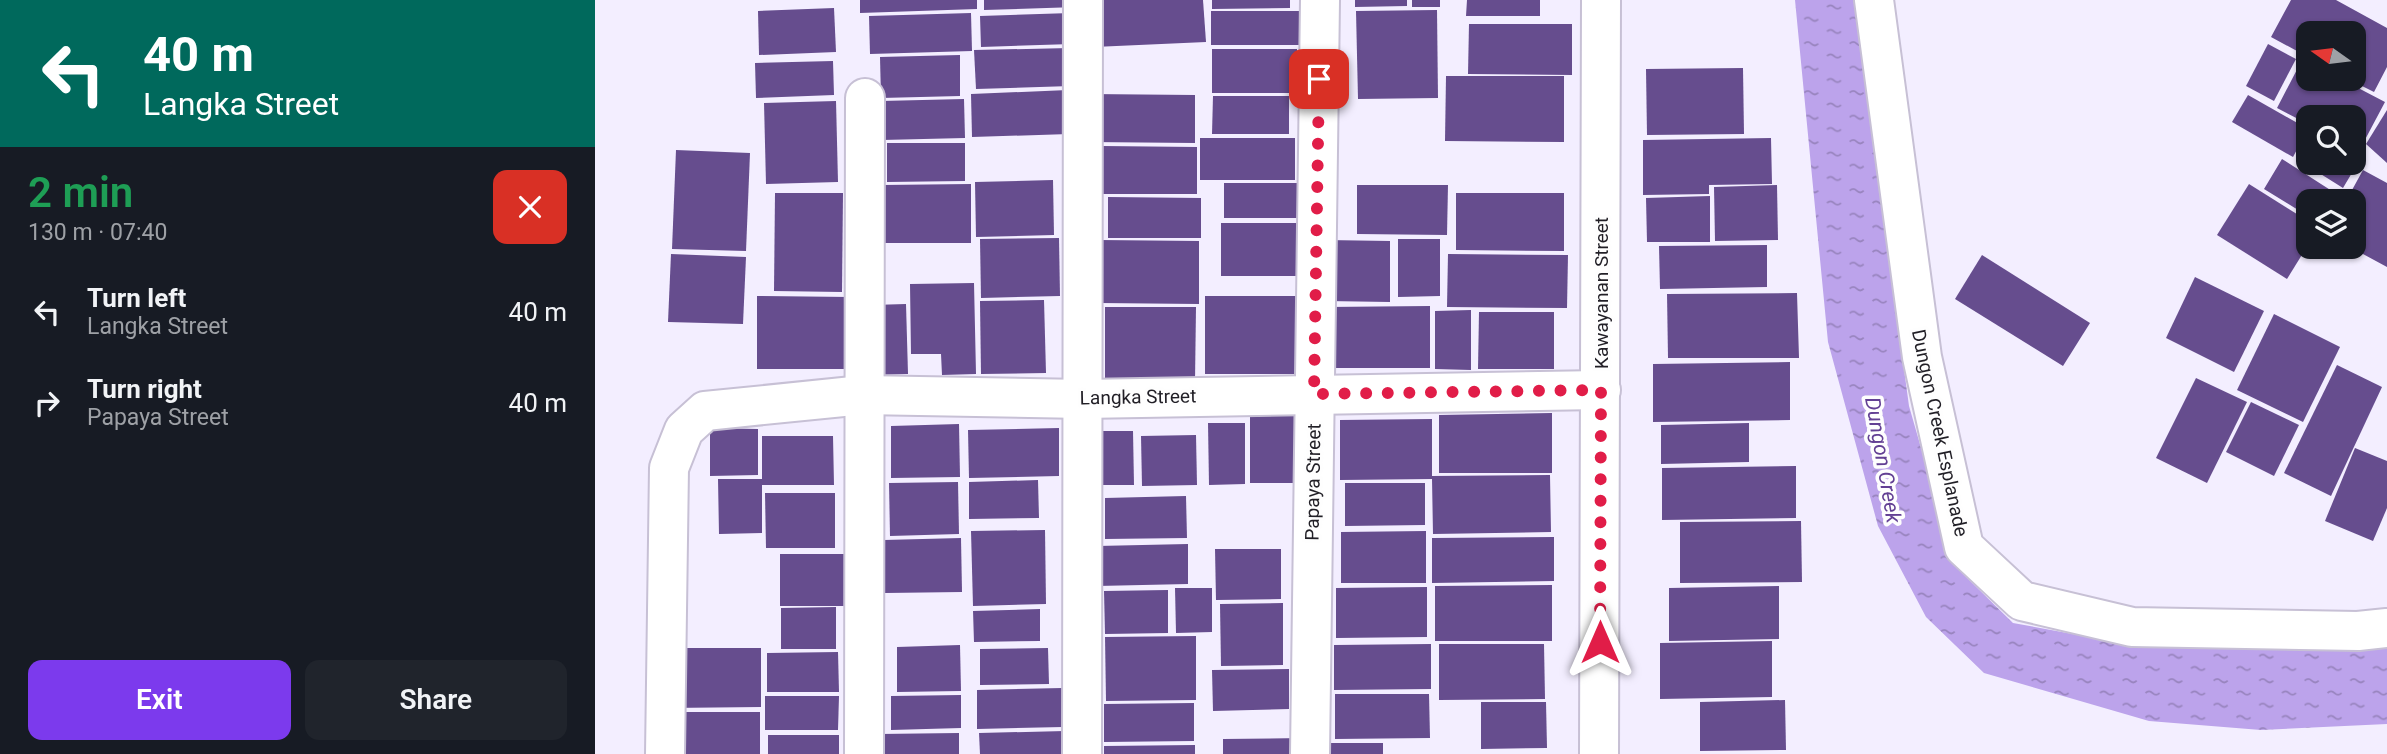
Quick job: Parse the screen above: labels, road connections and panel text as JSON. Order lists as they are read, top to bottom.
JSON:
{
  "streets": {
    "street": [
      "Kawayanan Street",
      "Langka Street",
      "Dungon Creek Esplanade",
      "Papaya Street"
    ]
  },
  "crossings": [
    ["Kawayanan Street", "Langka Street"],
    ["Langka Street", "Papaya Street"]
  ],
  "water": ["Dungon Creek"],
  "north": "left",
  "page": {
    "turn": ["40 m", "Langka Street"],
    "heading": ["2 min", "130 m · 07:40"],
    "list": [
      {
        "name": "Turn left",
        "note": "Langka Street",
        "value": "40 m"
      },
      {
        "name": "Turn right",
        "note": "Papaya Street",
        "value": "40 m"
      }
    ],
    "buttons": ["Exit", "Share"]
  }
}
